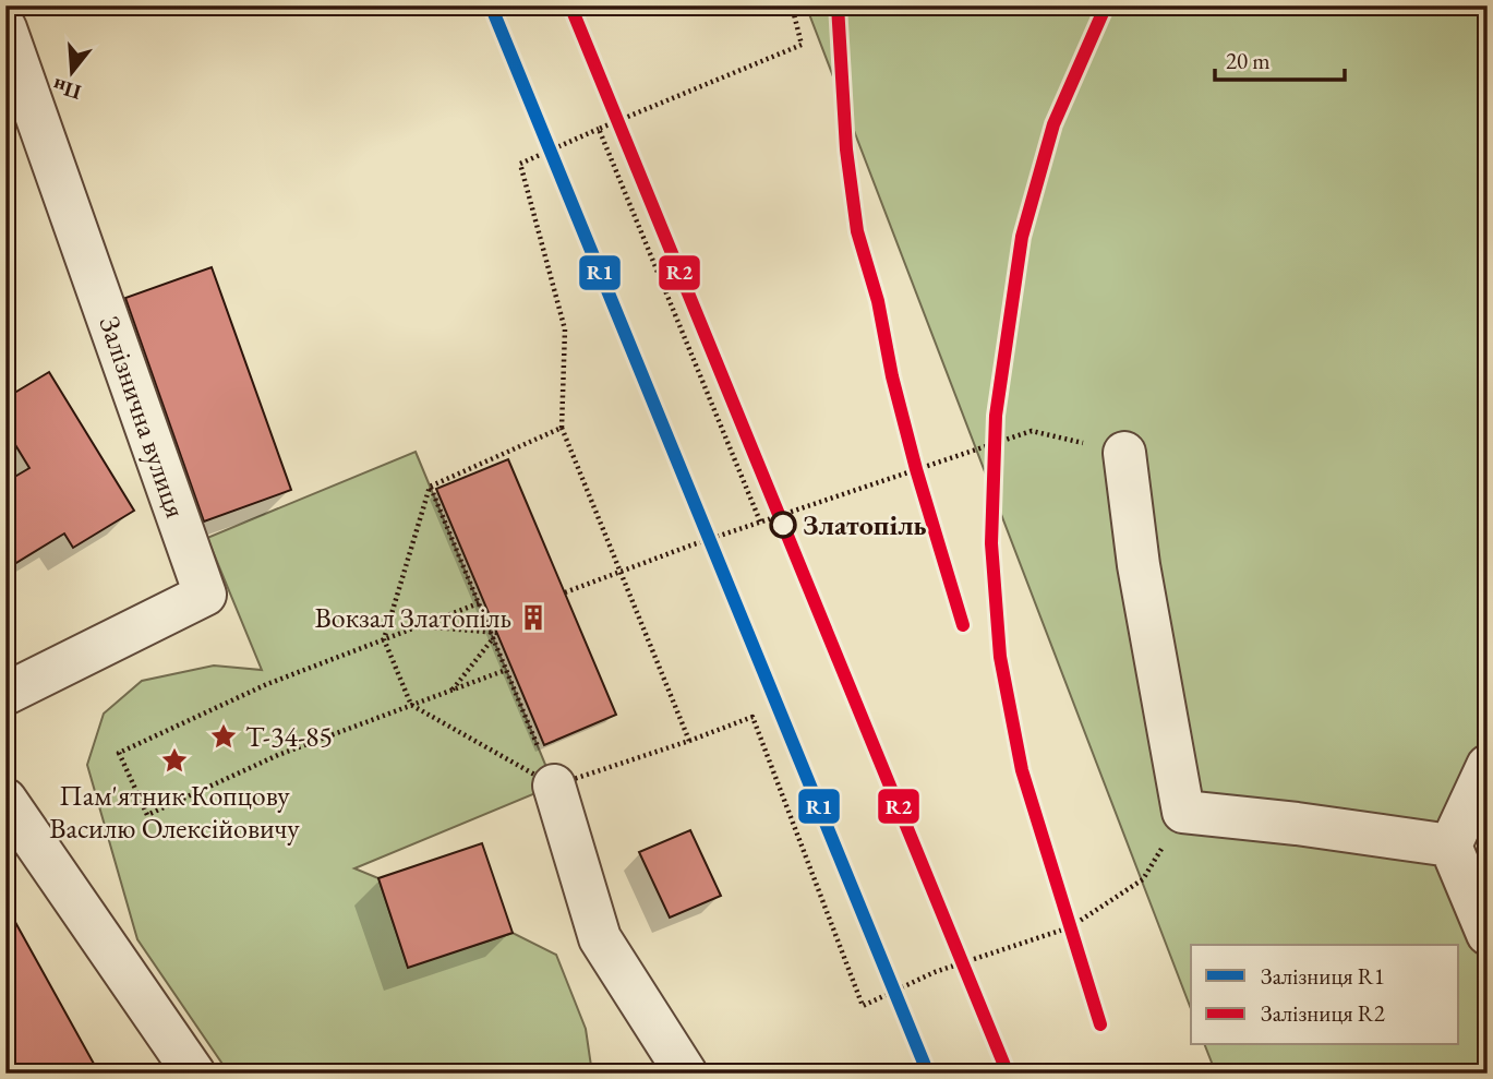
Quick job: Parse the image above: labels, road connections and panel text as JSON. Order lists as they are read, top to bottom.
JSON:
{
  "streets": {
    "street": ["Залізнична вулиця"]
  },
  "places": {
    "other": ["Златопіль"],
    "building": ["Вокзал Златопіль"],
    "place": ["Т-34-85", "Пам'ятник Копцову Василю Олексійовичу"]
  },
  "lines": ["rail line R1", "rail line R2"],
  "legend": ["Залізниця R1", "Залізниця R2"],
  "scale_bar": "20 m",
  "north": "bottom"
}
